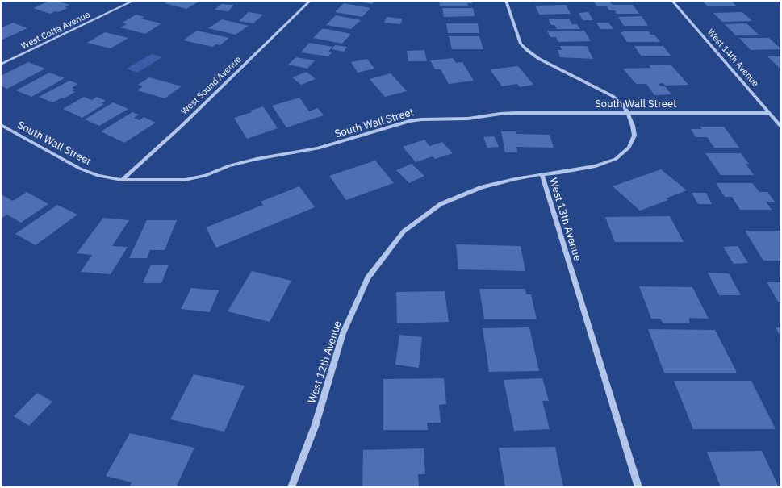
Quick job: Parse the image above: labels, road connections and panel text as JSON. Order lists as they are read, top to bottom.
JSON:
{
  "streets": {
    "street": [
      "West Cotta Avenue",
      "West 14th Avenue",
      "West Sound Avenue",
      "South Wall Street",
      "West 13th Avenue",
      "West 12th Avenue"
    ]
  },
  "crossings": [
    ["West 14th Avenue", "South Wall Street"],
    ["West Sound Avenue", "South Wall Street"],
    ["South Wall Street", "West 13th Avenue"],
    ["West 13th Avenue", "West 12th Avenue"]
  ]
}
